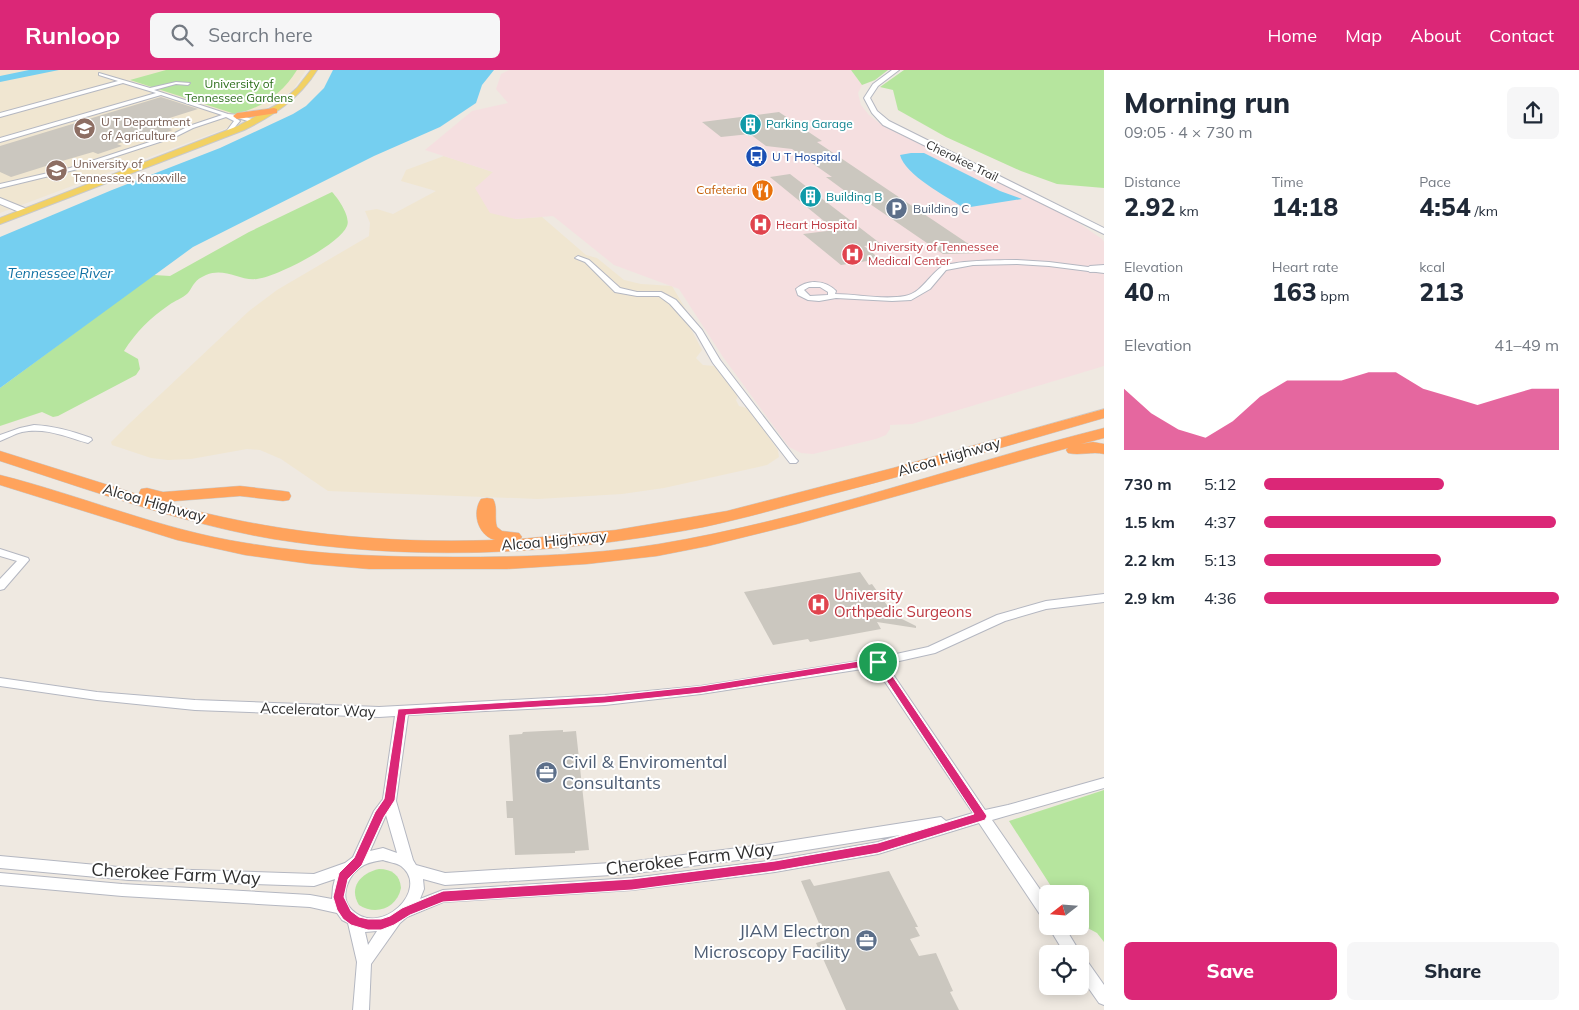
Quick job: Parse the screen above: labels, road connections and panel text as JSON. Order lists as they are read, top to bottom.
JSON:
{
  "streets": {
    "highway": ["Alcoa Highway"],
    "street": ["Cherokee Trail", "Accelerator Way", "Cherokee Farm Way"]
  },
  "water": ["Tennessee River"],
  "parks": ["University of Tennessee Gardens"],
  "places": {
    "building": ["Parking Garage", "Building B"],
    "school or university": ["U T Department of Agriculture", "University of Tennessee, Knoxville"],
    "bus stop": ["U T Hospital"],
    "restaurant": ["Cafeteria"],
    "parking": ["Building C"],
    "hospital": ["Heart Hospital", "University of Tennessee Medical Center", "University Orthpedic Surgeons"],
    "office": ["Civil & Enviromental Consultants", "JIAM Electron Microscopy Facility"]
  },
  "north": "left",
  "page": {
    "header": "Runloop",
    "search": "Search here",
    "nav": [
      "Home",
      "Map",
      "About",
      "Contact"
    ],
    "heading": ["Morning run", "09:05 · 4 × 730 m"],
    "stats": [
      ["Distance", "2.92 km"],
      ["Time", "14:18"],
      ["Pace", "4:54 /km"],
      ["Elevation", "40 m"],
      ["Heart rate", "163 bpm"],
      ["kcal", "213"]
    ],
    "chart": ["Elevation", "41–49 m"],
    "list": [
      {
        "name": "730 m",
        "note": "5:12"
      },
      {
        "name": "1.5 km",
        "note": "4:37"
      },
      {
        "name": "2.2 km",
        "note": "5:13"
      },
      {
        "name": "2.9 km",
        "note": "4:36"
      }
    ],
    "buttons": ["Save", "Share"]
  }
}
